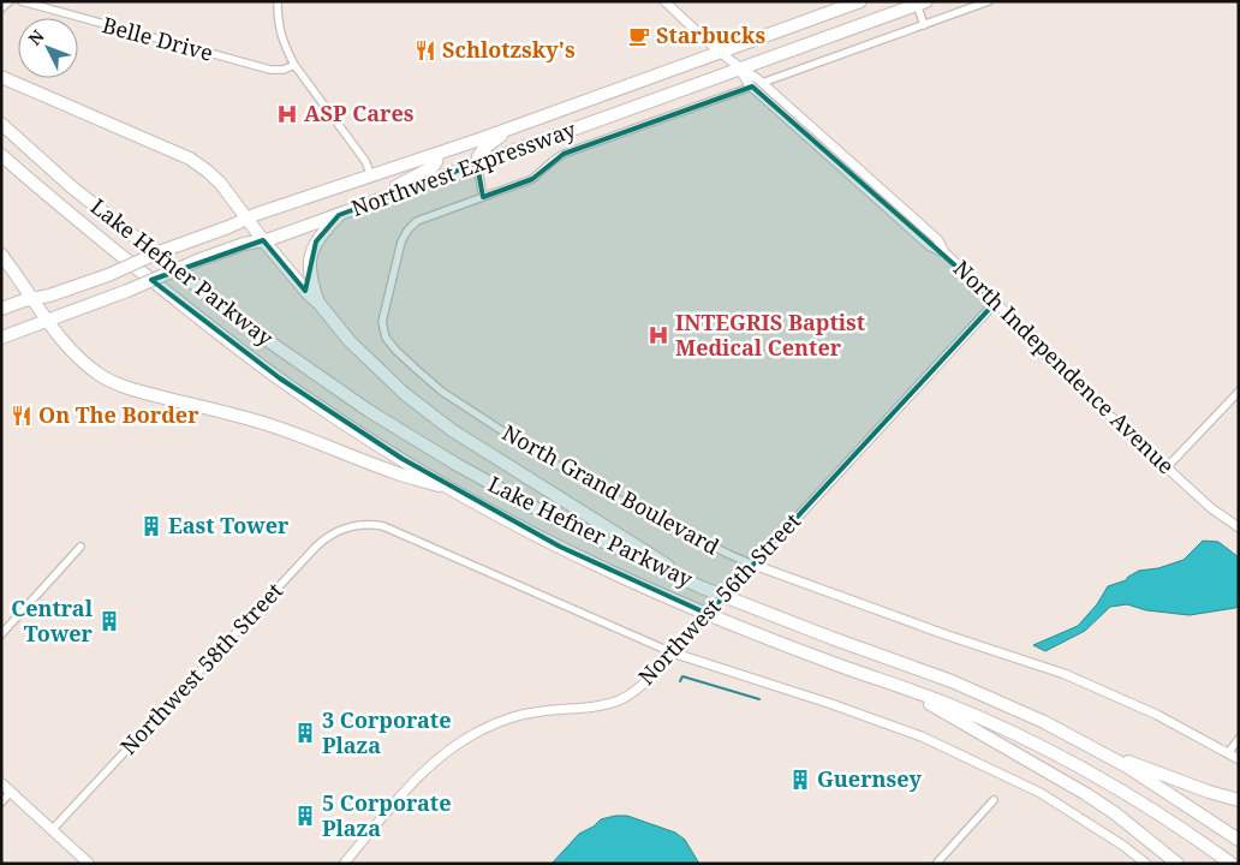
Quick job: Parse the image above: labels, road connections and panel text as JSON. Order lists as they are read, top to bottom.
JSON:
{
  "streets": {
    "highway": ["Northwest Expressway", "Lake Hefner Parkway"],
    "street": [
      "Belle Drive",
      "North Independence Avenue",
      "North Grand Boulevard",
      "Northwest 56th Street",
      "Northwest 58th Street"
    ]
  },
  "crossings": [
    ["Northwest Expressway", "North Independence Avenue"],
    ["Northwest Expressway", "North Grand Boulevard"],
    ["North Independence Avenue", "Northwest 56th Street"],
    ["North Grand Boulevard", "Northwest 56th Street"],
    ["Northwest 56th Street", "Northwest 58th Street"]
  ],
  "places": {
    "cafe": ["Starbucks"],
    "restaurant": ["Schlotzsky's", "On The Border"],
    "hospital": ["ASP Cares", "INTEGRIS Baptist Medical Center"],
    "building": [
      "East Tower",
      "Central Tower",
      "3 Corporate Plaza",
      "Guernsey",
      "5 Corporate Plaza"
    ]
  },
  "north": "top left"
}
